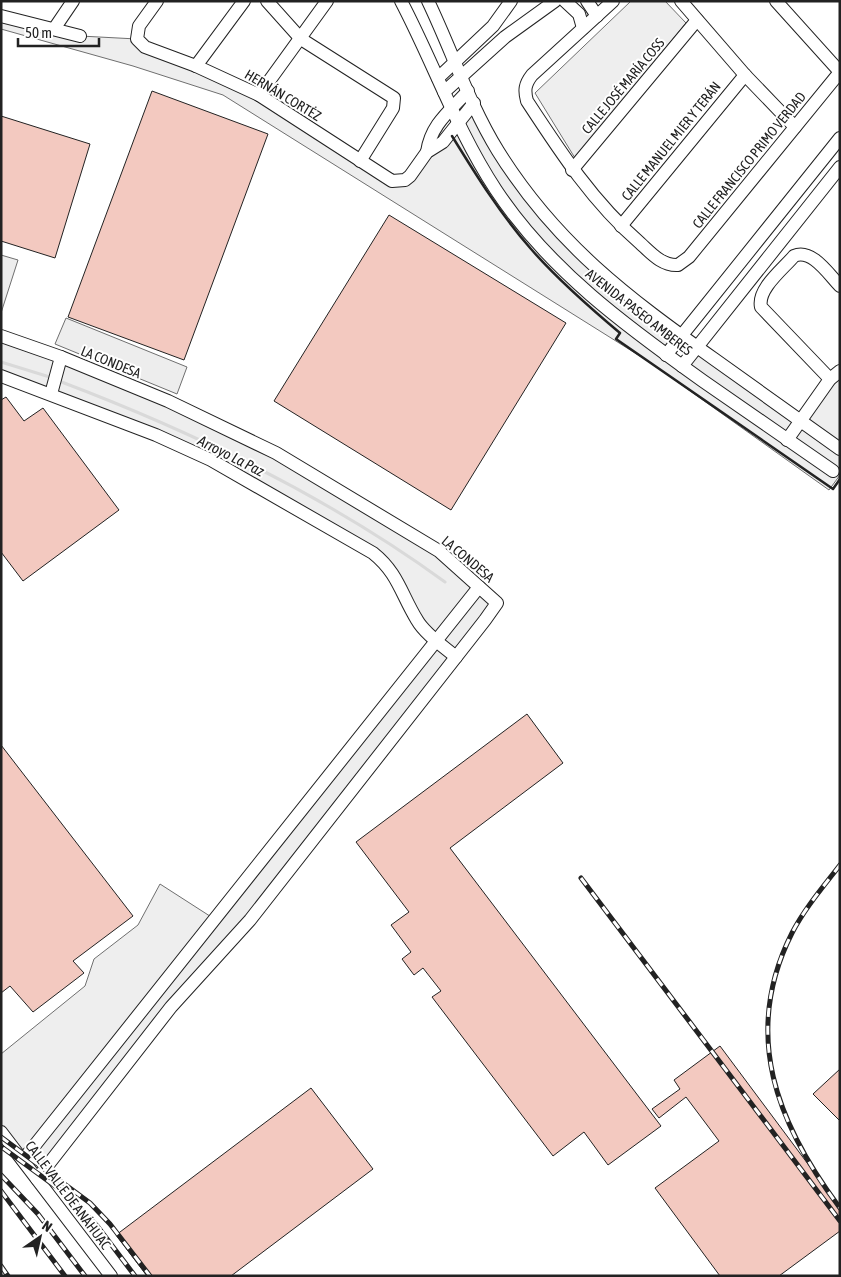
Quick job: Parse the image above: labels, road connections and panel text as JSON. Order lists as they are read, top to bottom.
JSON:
{
  "streets": {
    "street": [
      "CALLE JOSÉ MARÍA COSS",
      "HERNÁN CORTÉZ",
      "CALLE MANUEL MIER Y TERÁN",
      "CALLE FRANCISCO PRIMO VERDAD",
      "AVENIDA PASEO AMBERES",
      "LA CONDESA",
      "CALLE VALLE DE ANÁHUAC"
    ]
  },
  "crossings": [
    ["CALLE MANUEL MIER Y TERÁN", "CALLE FRANCISCO PRIMO VERDAD"]
  ],
  "water": ["Arroyo La Paz"],
  "scale_bar": "50 m",
  "north": "top right"
}
